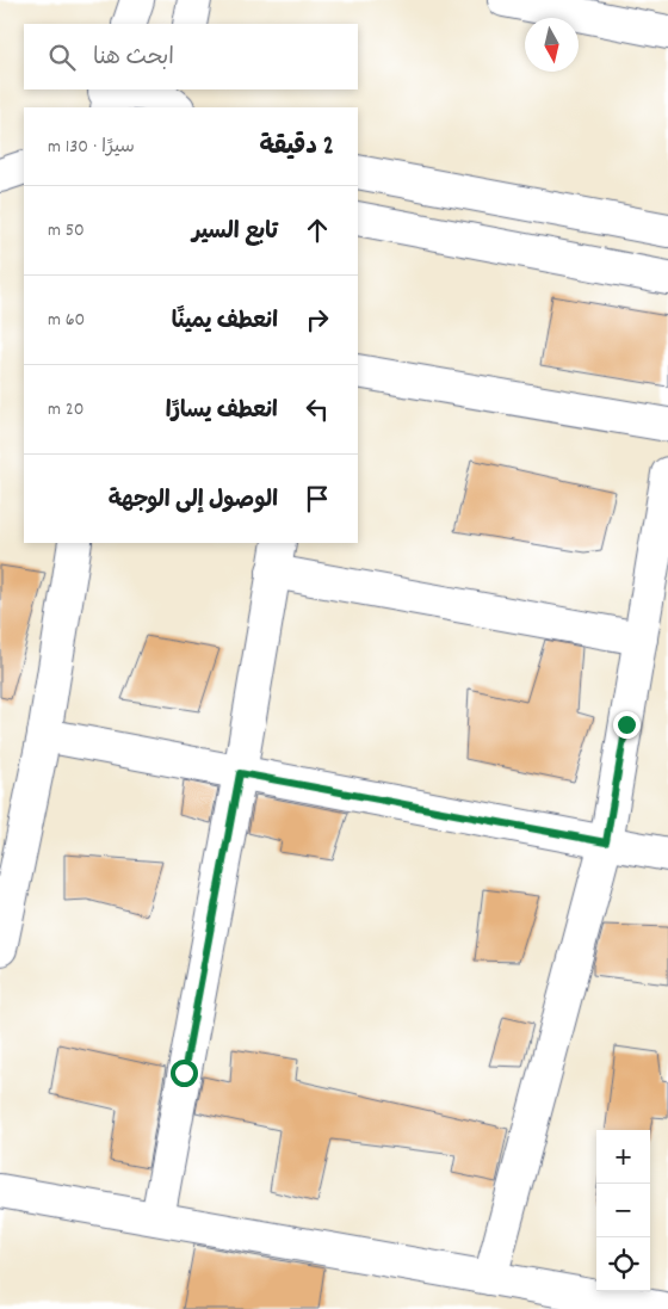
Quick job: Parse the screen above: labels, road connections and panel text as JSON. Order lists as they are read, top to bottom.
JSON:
{
  "north": "bottom",
  "page": {
    "search": "ابحث هنا",
    "heading": ["2 دقيقة", "سيرًا · 130 m"],
    "list": [
      ["تابع السير", "50 m"],
      ["انعطف يمينًا", "60 m"],
      ["انعطف يسارًا", "20 m"],
      "الوصول إلى الوجهة"
    ],
    "map_buttons": ["+", "−"]
  }
}
